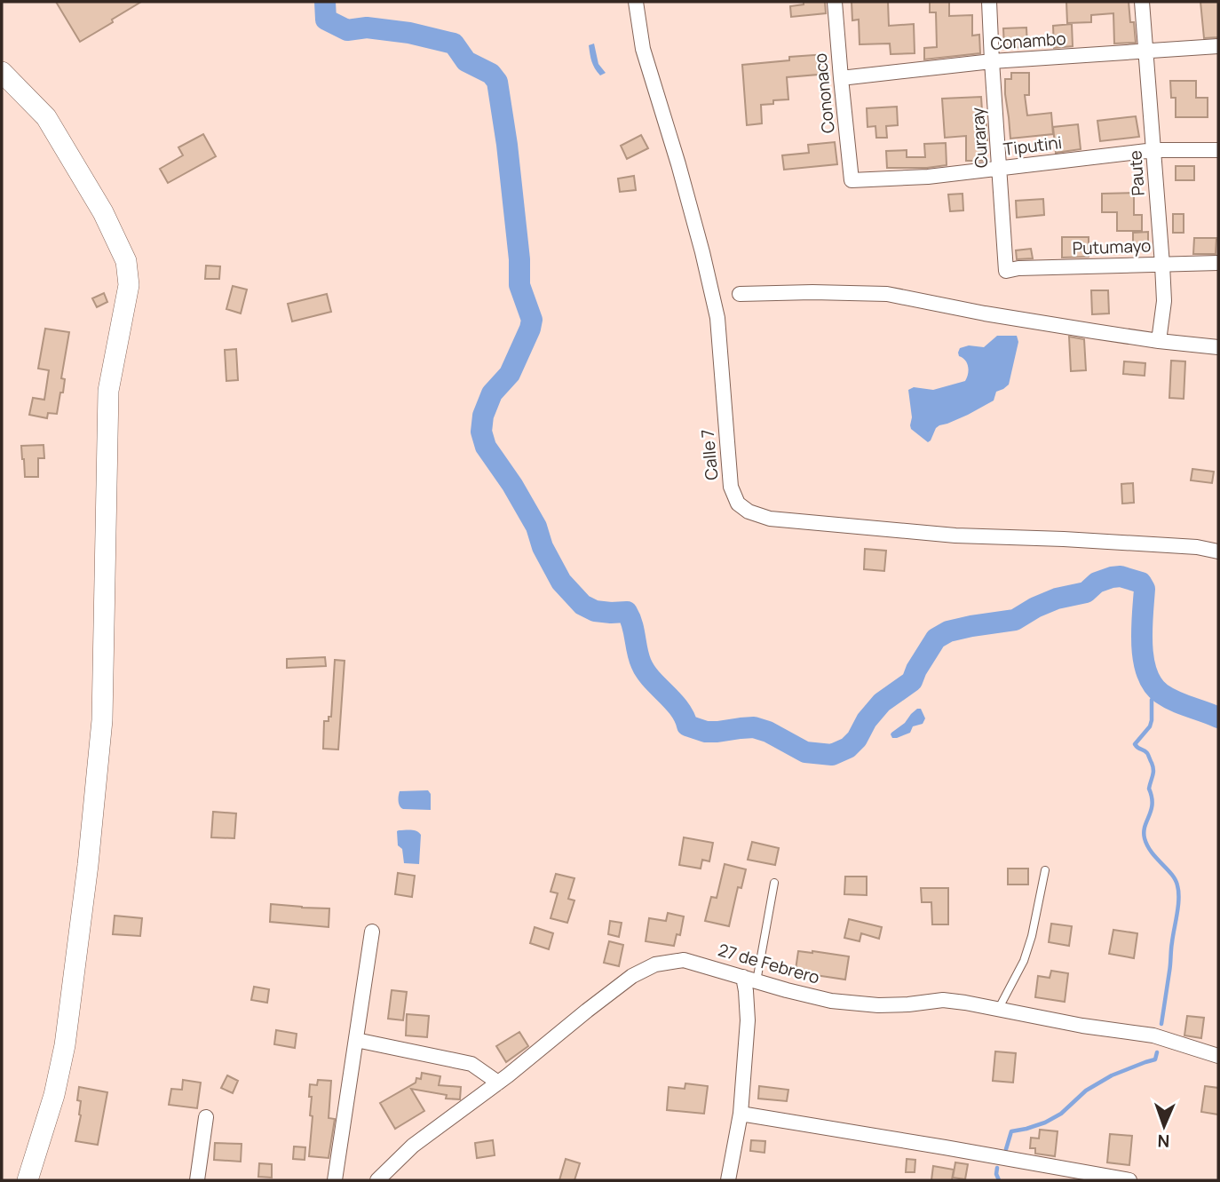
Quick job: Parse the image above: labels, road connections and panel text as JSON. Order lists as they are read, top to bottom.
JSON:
{
  "streets": {
    "street": [
      "Conambo",
      "Cononaco",
      "Curaray",
      "Tiputini",
      "Paute",
      "Putumayo",
      "Calle 7",
      "27 de Febrero"
    ]
  },
  "crossings": [
    ["Conambo", "Cononaco"],
    ["Conambo", "Curaray"],
    ["Conambo", "Paute"],
    ["Cononaco", "Tiputini"],
    ["Curaray", "Tiputini"],
    ["Curaray", "Putumayo"],
    ["Tiputini", "Paute"],
    ["Paute", "Putumayo"]
  ],
  "north": "bottom"
}
